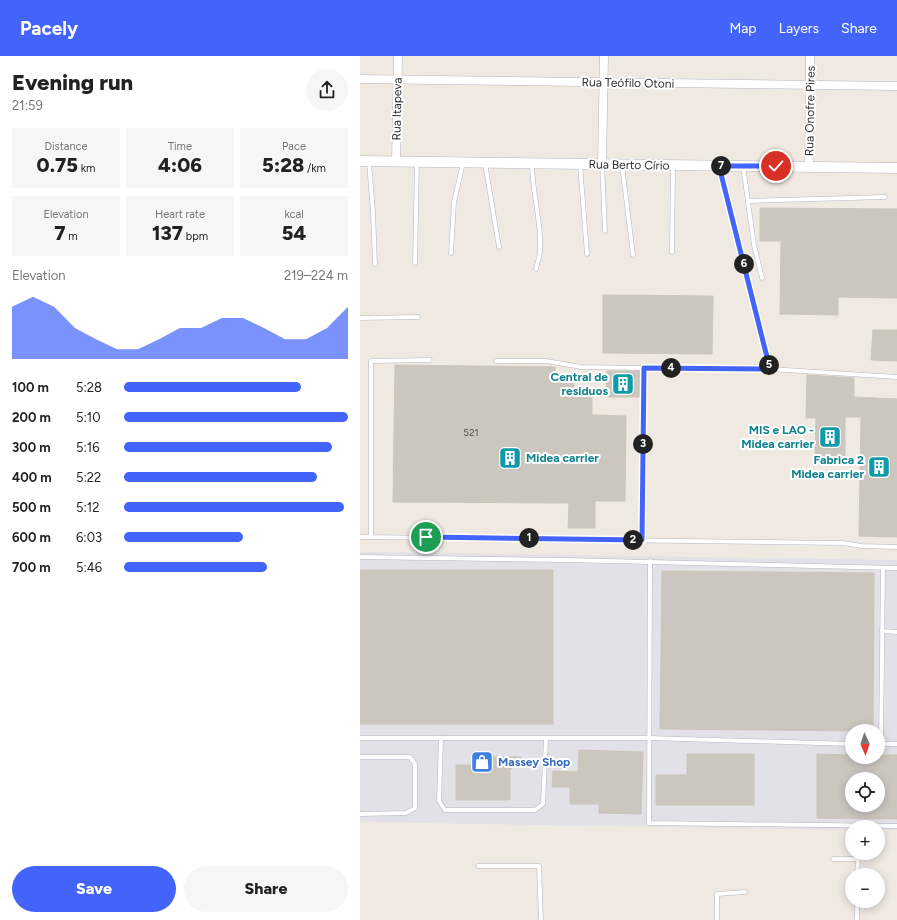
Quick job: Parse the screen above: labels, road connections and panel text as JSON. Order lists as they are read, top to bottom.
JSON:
{
  "streets": {
    "street": [
      "Rua Teófilo Otoni",
      "Rua Itapeva",
      "Rua Onofre Pires",
      "Rua Berto Círio"
    ]
  },
  "crossings": [
    ["Rua Teófilo Otoni", "Rua Itapeva"],
    ["Rua Teófilo Otoni", "Rua Onofre Pires"],
    ["Rua Itapeva", "Rua Berto Círio"],
    ["Rua Onofre Pires", "Rua Berto Círio"]
  ],
  "places": {
    "building": [
      "Central de residuos",
      "MIS e LAO - Midea carrier",
      "Midea carrier",
      "Fabrica 2 Midea carrier"
    ],
    "shop": ["Massey Shop"]
  },
  "house_numbers": ["521"],
  "north": "bottom",
  "page": {
    "header": "Pacely",
    "nav": ["Map", "Layers", "Share"],
    "heading": ["Evening run", "21:59"],
    "stats": [
      ["Distance", "0.75 km"],
      ["Time", "4:06"],
      ["Pace", "5:28 /km"],
      ["Elevation", "7 m"],
      ["Heart rate", "137 bpm"],
      ["kcal", "54"]
    ],
    "pins": [
      "7",
      "6",
      "5",
      "4",
      "3",
      "1",
      "2"
    ],
    "chart": ["Elevation", "219–224 m"],
    "list": [
      {
        "name": "100 m",
        "note": "5:28"
      },
      {
        "name": "200 m",
        "note": "5:10"
      },
      {
        "name": "300 m",
        "note": "5:16"
      },
      {
        "name": "400 m",
        "note": "5:22"
      },
      {
        "name": "500 m",
        "note": "5:12"
      },
      {
        "name": "600 m",
        "note": "6:03"
      },
      {
        "name": "700 m",
        "note": "5:46"
      }
    ],
    "map_buttons": ["+", "−"],
    "buttons": ["Save", "Share"]
  }
}
